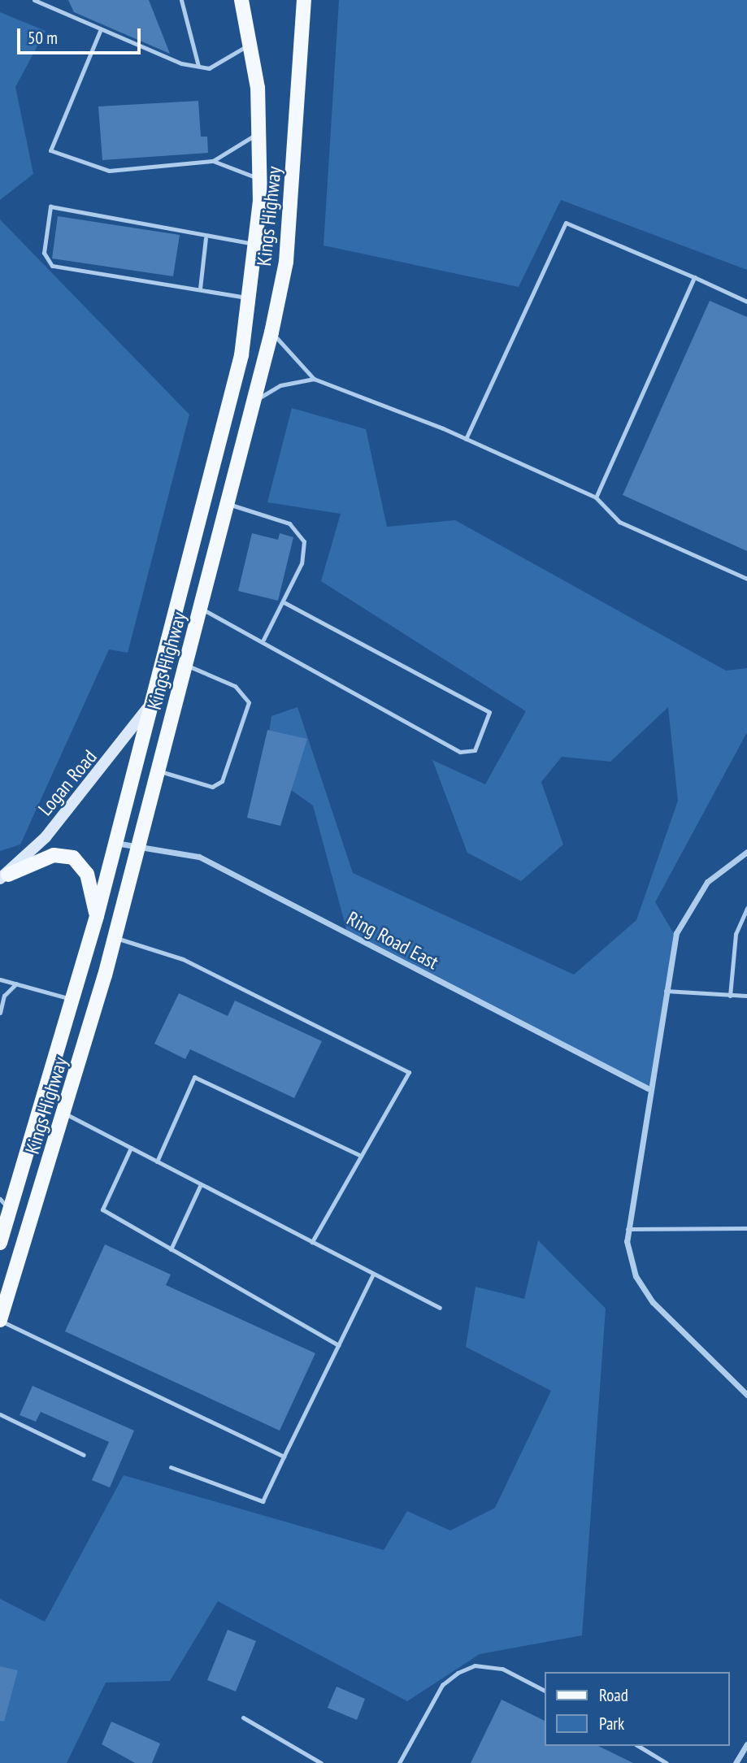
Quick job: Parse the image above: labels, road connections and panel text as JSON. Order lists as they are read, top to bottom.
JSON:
{
  "streets": {
    "main road": ["Kings Highway"],
    "street": ["Logan Road", "Ring Road East"]
  },
  "crossings": [
    ["Kings Highway", "Logan Road"],
    ["Kings Highway", "Ring Road East"]
  ],
  "legend": ["Road", "Park"],
  "scale_bar": "50 m"
}
